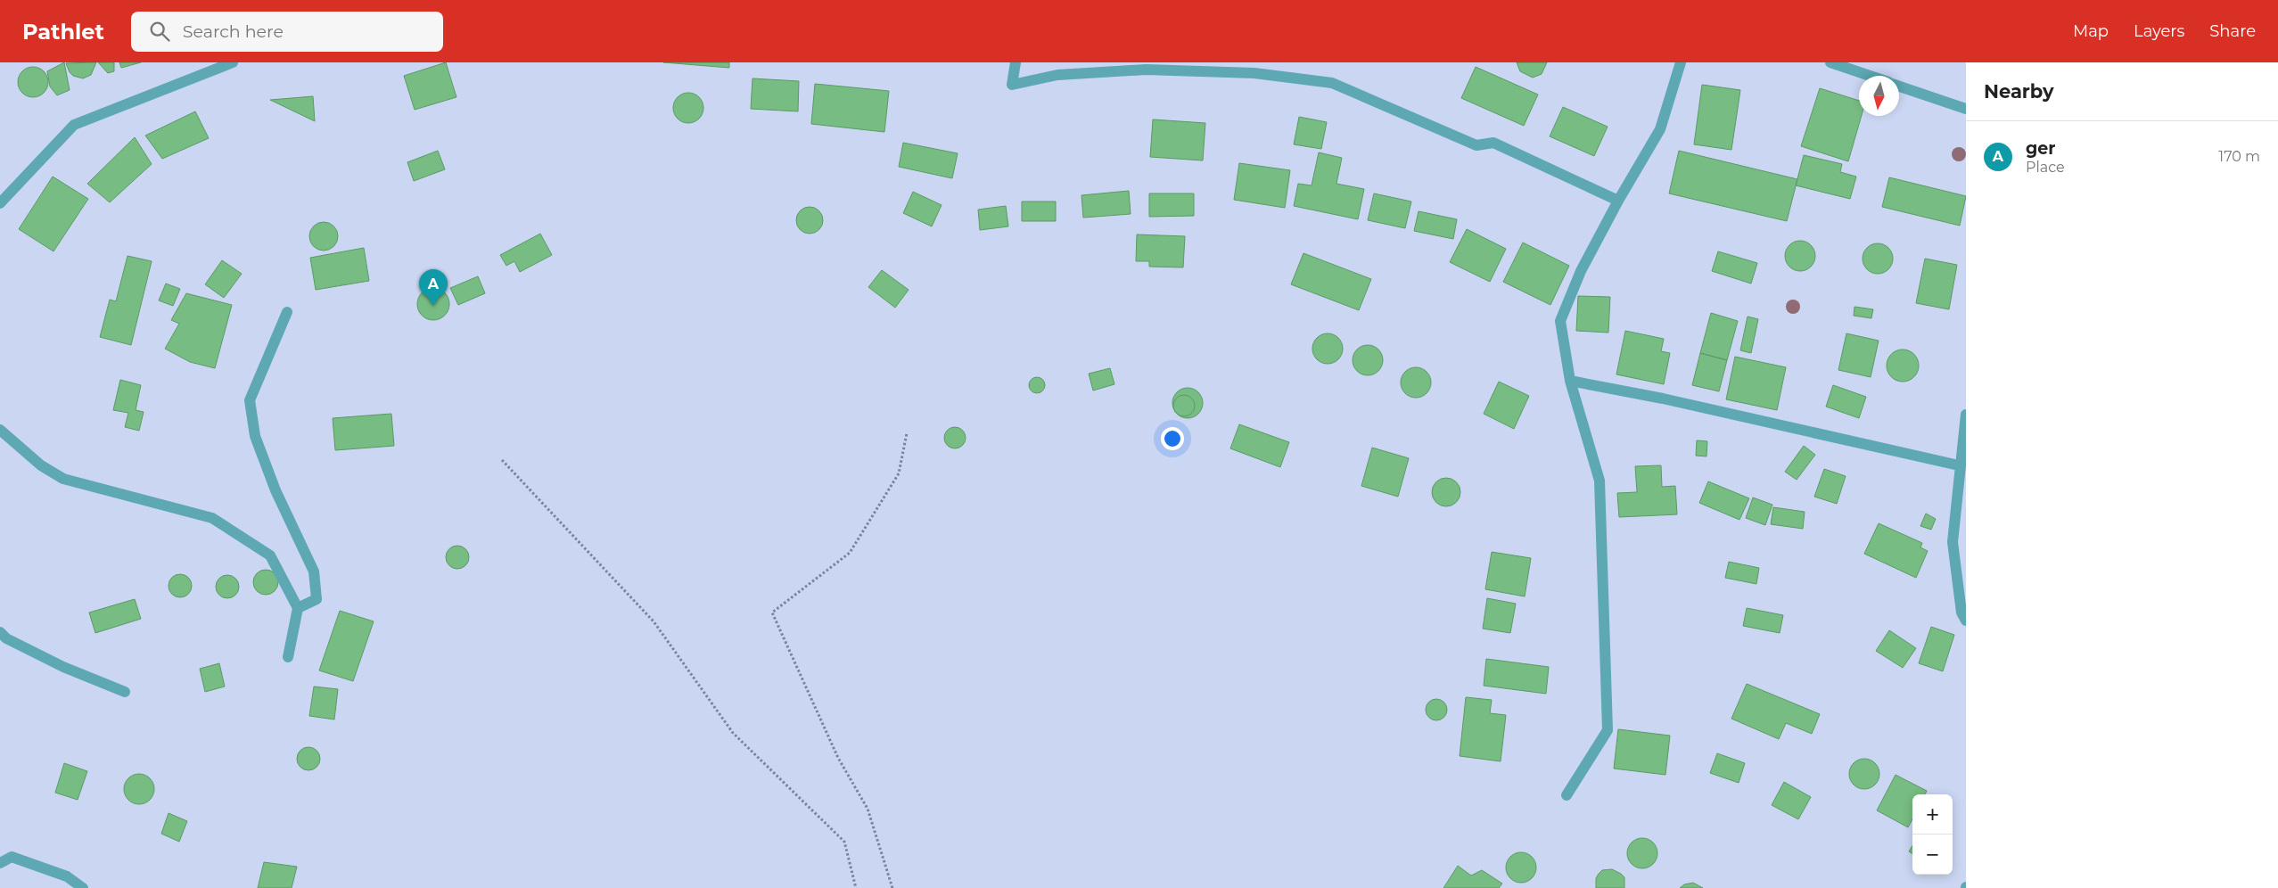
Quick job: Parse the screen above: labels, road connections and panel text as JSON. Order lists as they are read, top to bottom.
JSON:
{
  "north": "bottom",
  "page": {
    "header": "Pathlet",
    "search": "Search here",
    "nav": ["Map", "Layers", "Share"],
    "heading": "Nearby",
    "list": [
      {
        "mark": "A",
        "name": "ger",
        "note": "Place",
        "value": "170 m"
      }
    ],
    "pins": "A",
    "map_buttons": ["+", "−"]
  }
}
